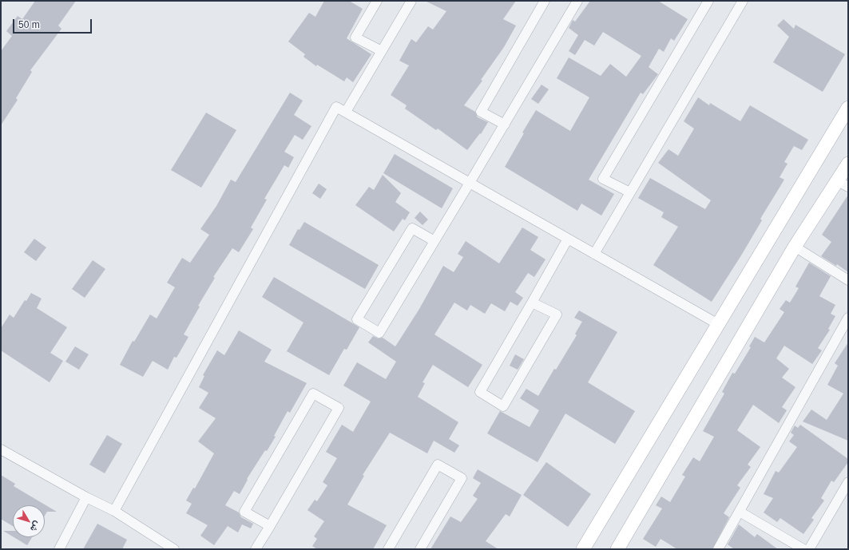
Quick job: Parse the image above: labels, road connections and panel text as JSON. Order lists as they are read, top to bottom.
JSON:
{
  "scale_bar": "50 m",
  "north": "bottom right"
}
